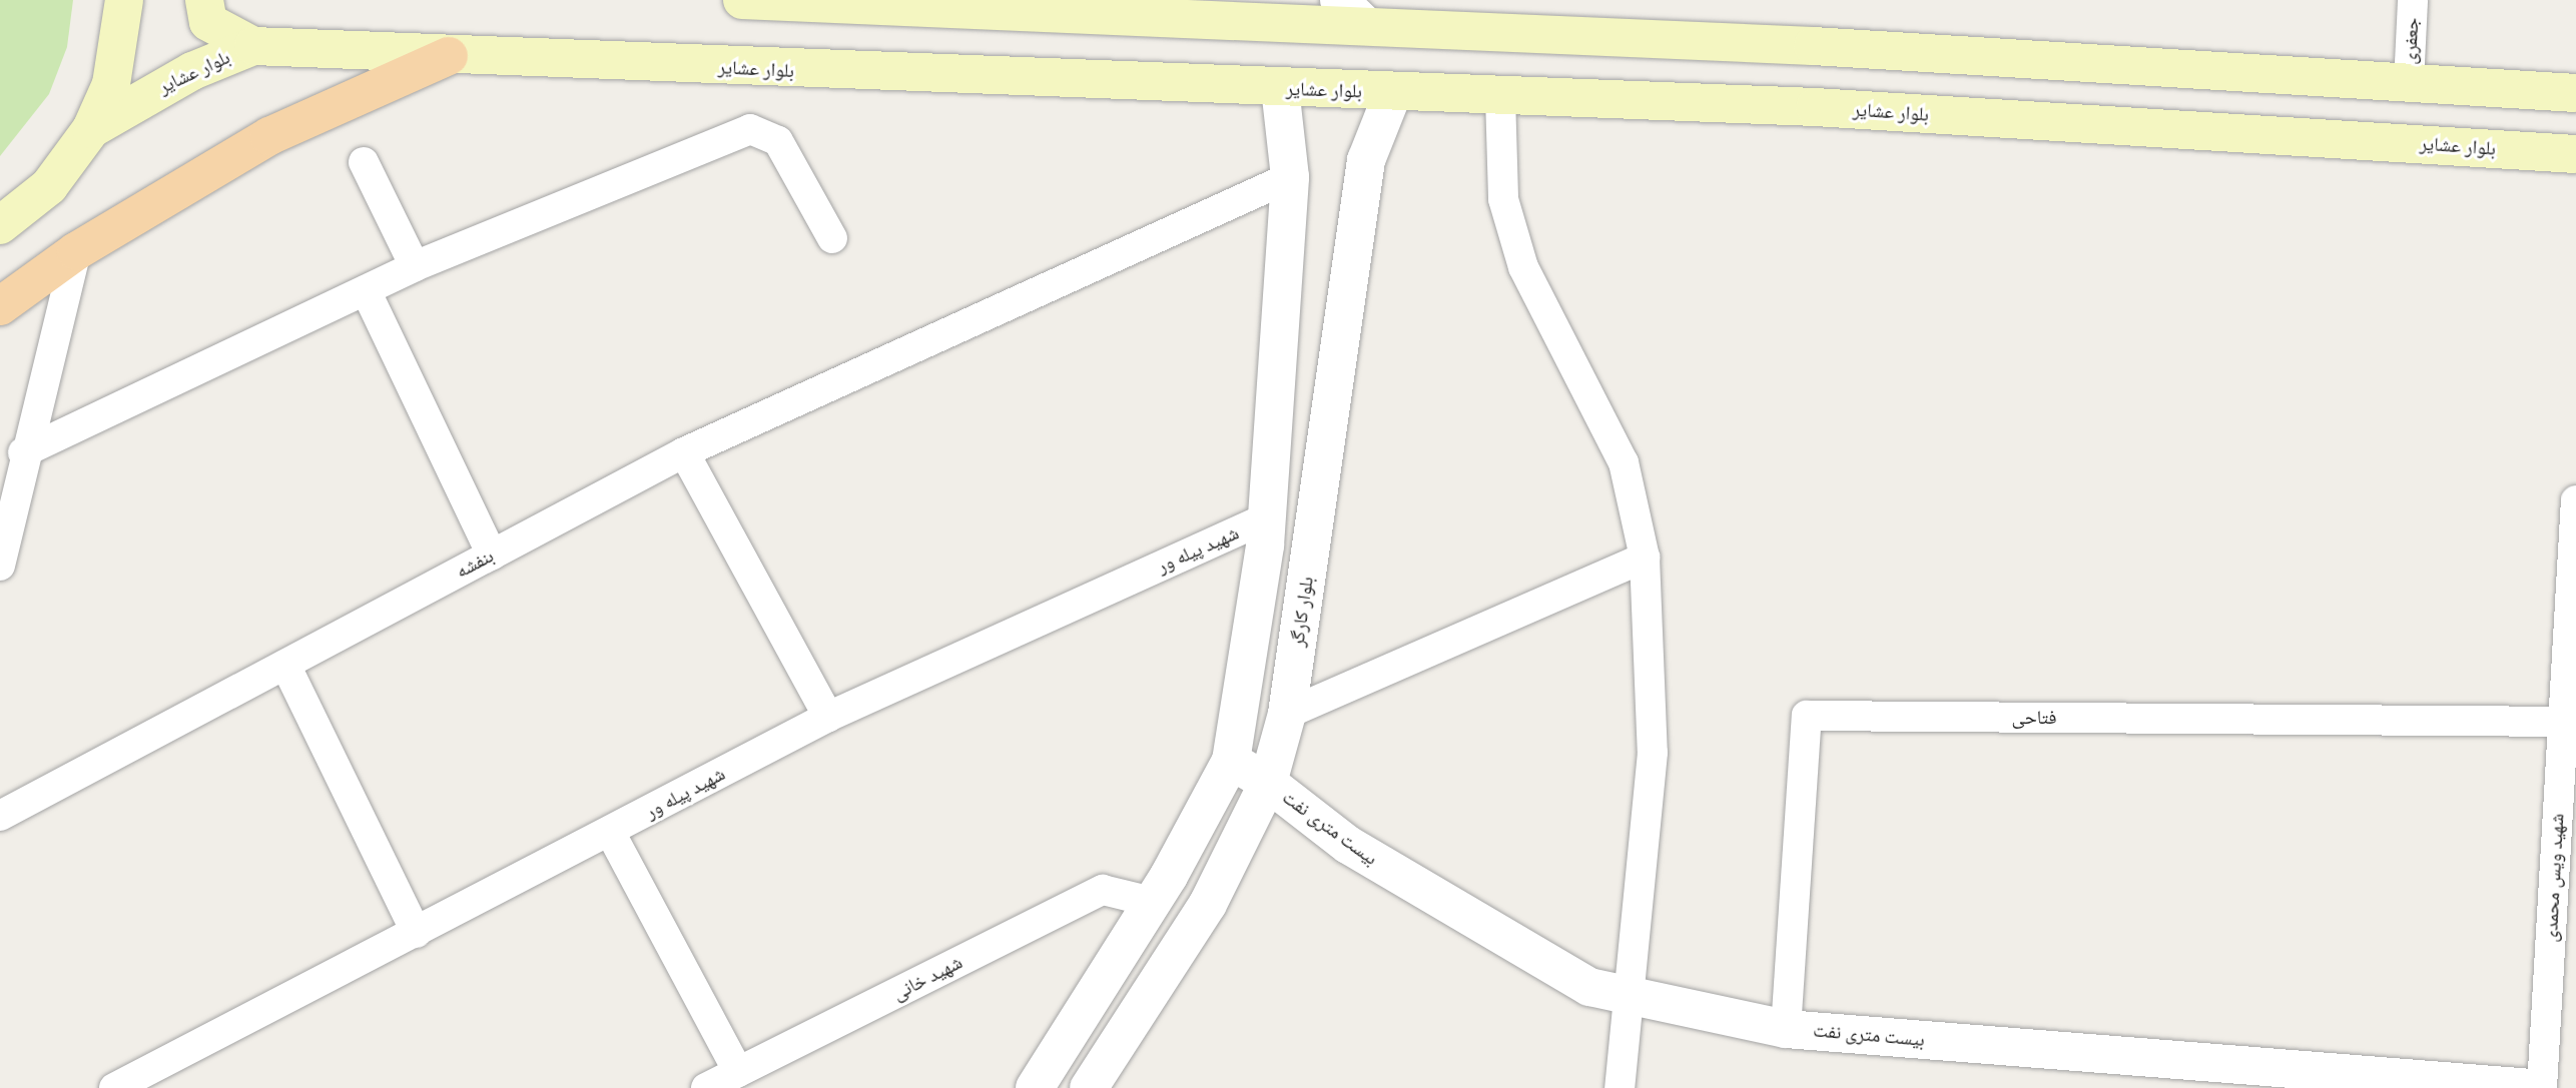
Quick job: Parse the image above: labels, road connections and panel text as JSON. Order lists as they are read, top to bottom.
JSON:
{
  "streets": {
    "main road": ["بلوار عشایر"],
    "street": [
      "جعفری",
      "شهید پیله ور",
      "بنفشه",
      "بلوار کارگر",
      "فتاحی",
      "بیست متری نفت",
      "شهید ویس محمدی",
      "شهید خانی"
    ]
  },
  "crossings": [
    ["بلوار عشایر", "بلوار کارگر"],
    ["بلوار کارگر", "بیست متری نفت"],
    ["فتاحی", "بیست متری نفت"],
    ["فتاحی", "شهید ویس محمدی"]
  ]
}
